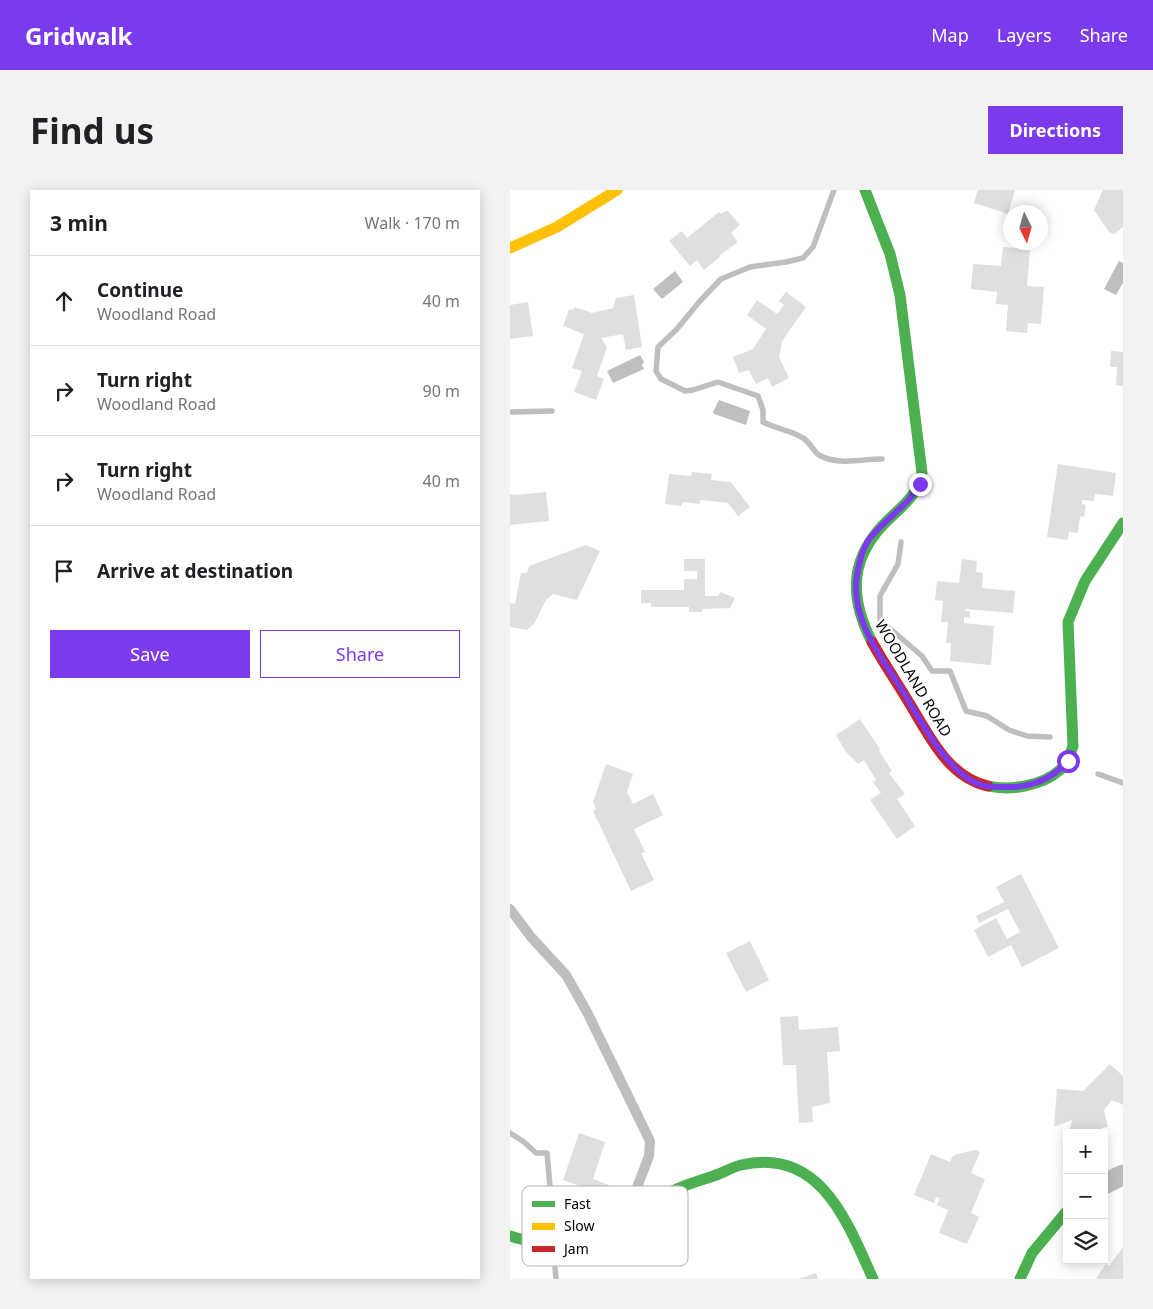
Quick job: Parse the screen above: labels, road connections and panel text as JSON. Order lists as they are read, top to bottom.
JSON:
{
  "streets": {
    "street": ["WOODLAND ROAD"]
  },
  "legend": ["Fast", "Slow", "Jam"],
  "north": "bottom",
  "page": {
    "header": "Gridwalk",
    "nav": ["Map", "Layers", "Share"],
    "buttons": [
      "Directions",
      ["Save", "Share"]
    ],
    "title": "Find us",
    "heading": ["3 min", "Walk · 170 m"],
    "list": [
      ["Continue", "Woodland Road", "40 m"],
      ["Turn right", "Woodland Road", "90 m"],
      ["Turn right", "Woodland Road", "40 m"],
      "Arrive at destination"
    ],
    "map_buttons": ["+", "−"]
  }
}
